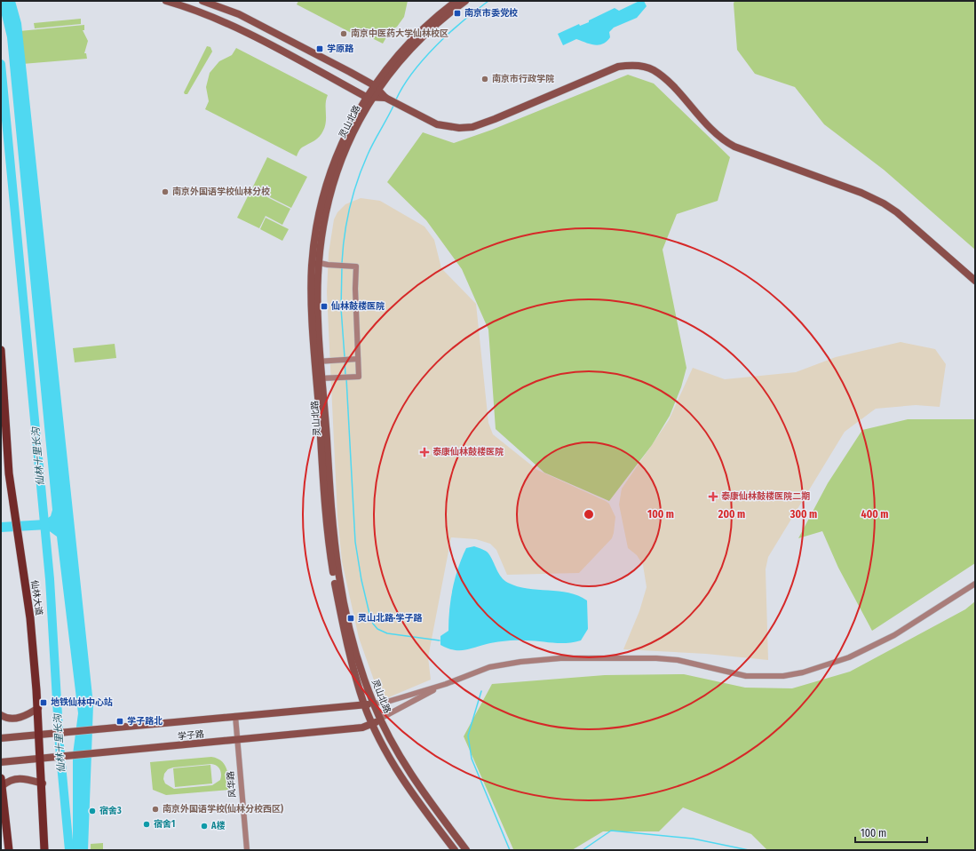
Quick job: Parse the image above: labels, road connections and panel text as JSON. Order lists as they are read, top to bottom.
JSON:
{
  "streets": {
    "main road": ["灵山北路", "仙林大道", "学子路"],
    "street": ["风华路"]
  },
  "crossings": [
    ["灵山北路", "学子路"],
    ["仙林大道", "学子路"],
    ["学子路", "风华路"]
  ],
  "water": ["仙林十里长沟"],
  "places": {
    "transit": [
      "南京市委党校",
      "学原路",
      "仙林鼓楼医院",
      "灵山北路·学子路",
      "地铁仙林中心站",
      "学子路北"
    ],
    "other": [
      "南京中医药大学仙林校区",
      "南京市行政学院",
      "南京外国语学校仙林分校",
      "南京外国语学校(仙林分校西区)",
      "宿舍3",
      "宿舍1",
      "A楼"
    ],
    "health": ["泰康仙林鼓楼医院", "泰康仙林鼓楼医院二期"]
  },
  "scale_bar": "100 m",
  "rings": [
    "100 m",
    "200 m",
    "300 m",
    "400 m"
  ]
}
